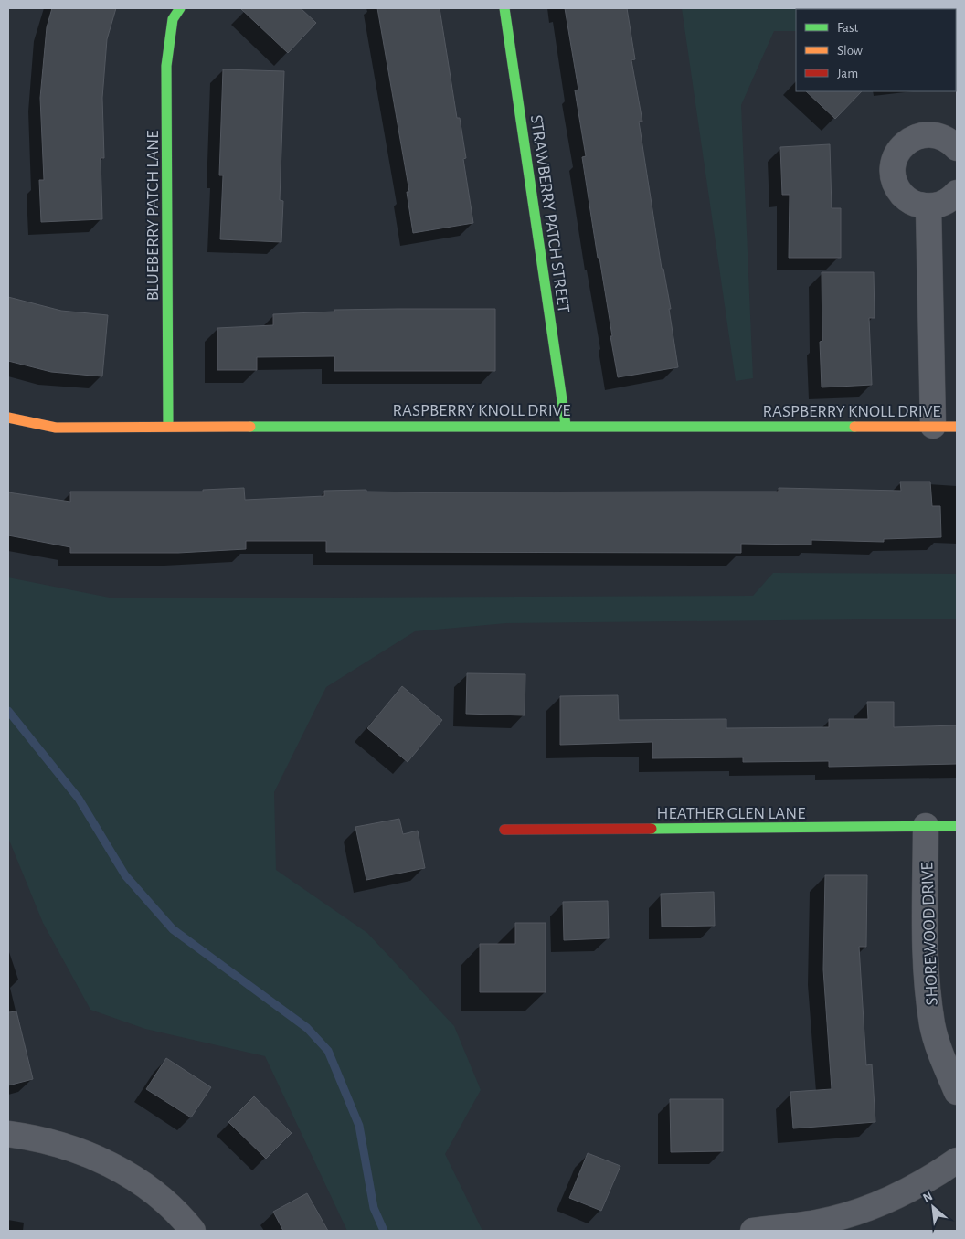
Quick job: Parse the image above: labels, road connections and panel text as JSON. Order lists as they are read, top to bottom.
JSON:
{
  "streets": {
    "street": [
      "STRAWBERRY PATCH STREET",
      "BLUEBERRY PATCH LANE",
      "RASPBERRY KNOLL DRIVE",
      "HEATHER GLEN LANE",
      "SHOREWOOD DRIVE"
    ]
  },
  "crossings": [
    ["STRAWBERRY PATCH STREET", "RASPBERRY KNOLL DRIVE"],
    ["BLUEBERRY PATCH LANE", "RASPBERRY KNOLL DRIVE"],
    ["HEATHER GLEN LANE", "SHOREWOOD DRIVE"]
  ],
  "legend": ["Fast", "Slow", "Jam"],
  "north": "top left"
}
